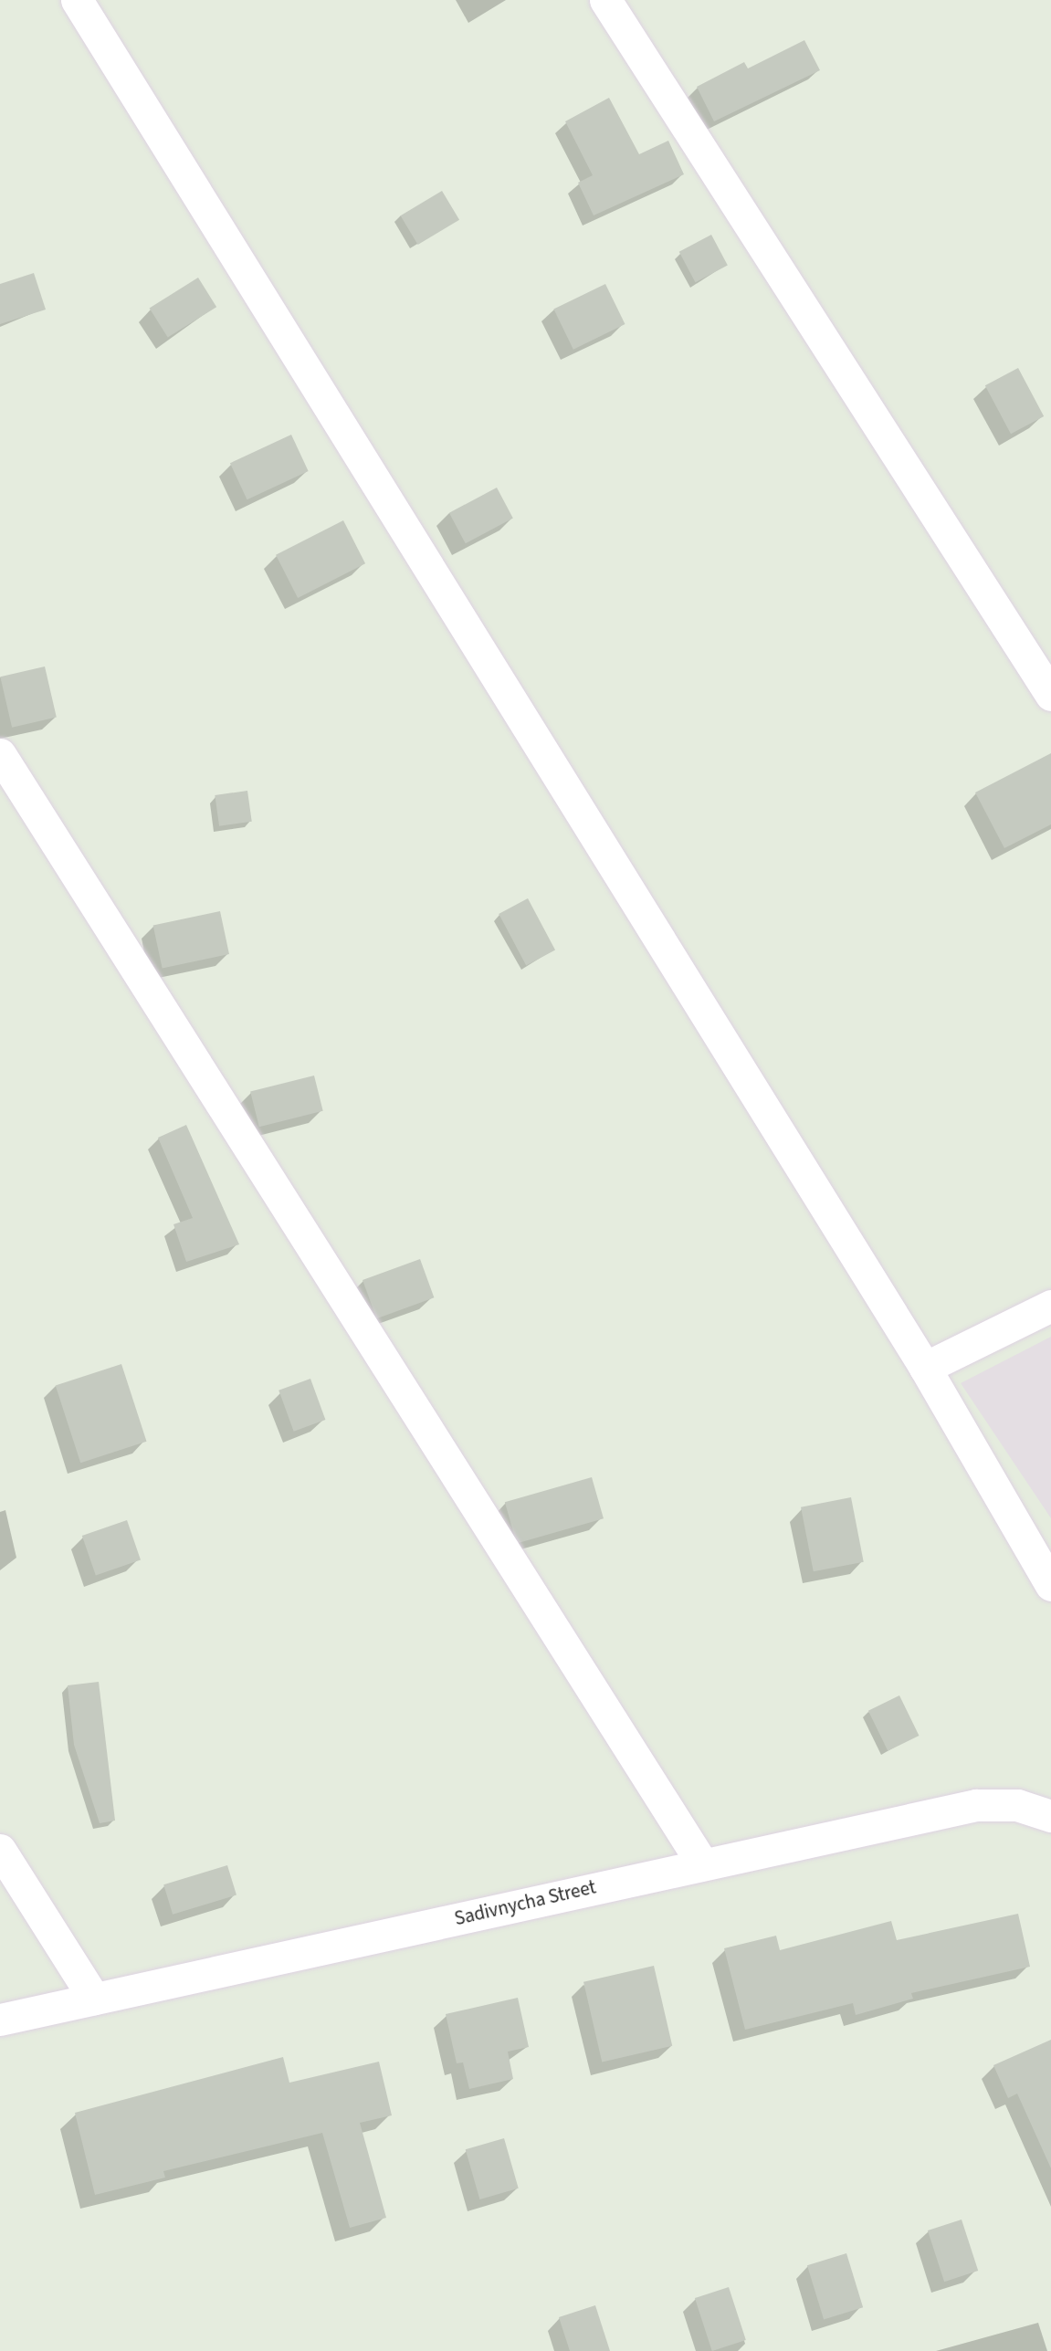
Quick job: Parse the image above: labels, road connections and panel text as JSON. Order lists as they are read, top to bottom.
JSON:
{
  "streets": {
    "street": ["Sadivnycha Street"]
  }
}
